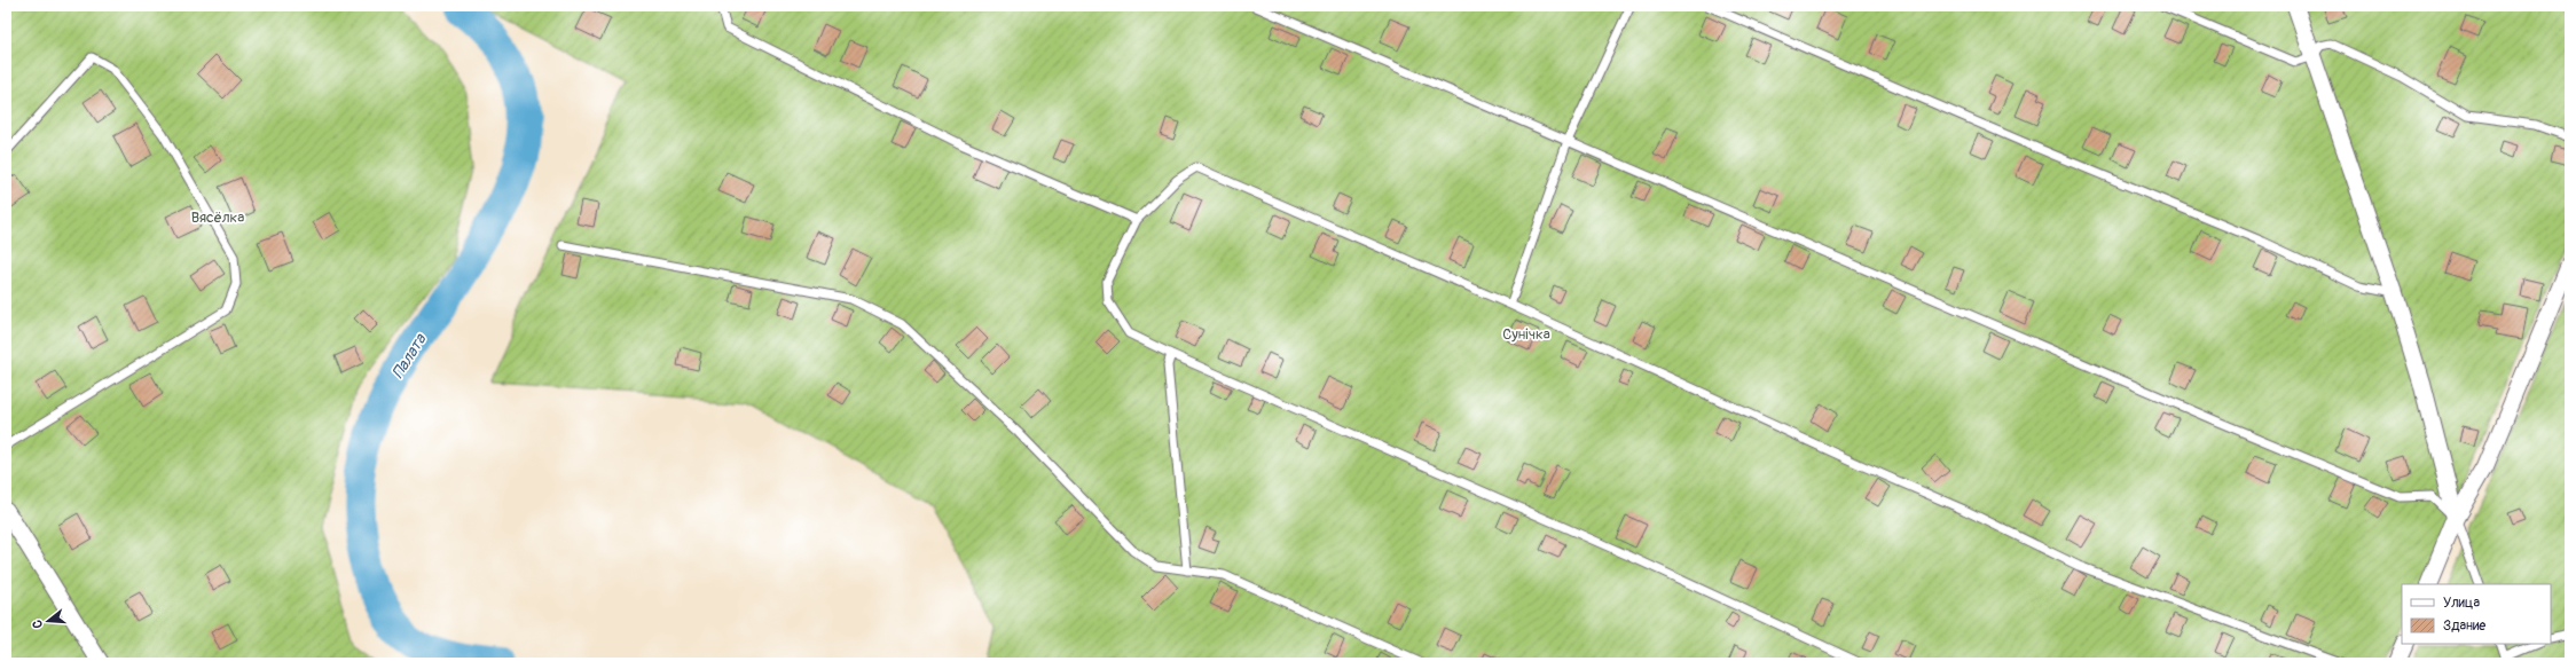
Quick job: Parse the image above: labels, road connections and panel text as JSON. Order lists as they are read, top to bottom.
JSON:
{
  "water": ["Палата"],
  "parks": ["Вясёлка", "Сунічка"],
  "legend": ["Улица", "Здание"],
  "north": "left"
}
